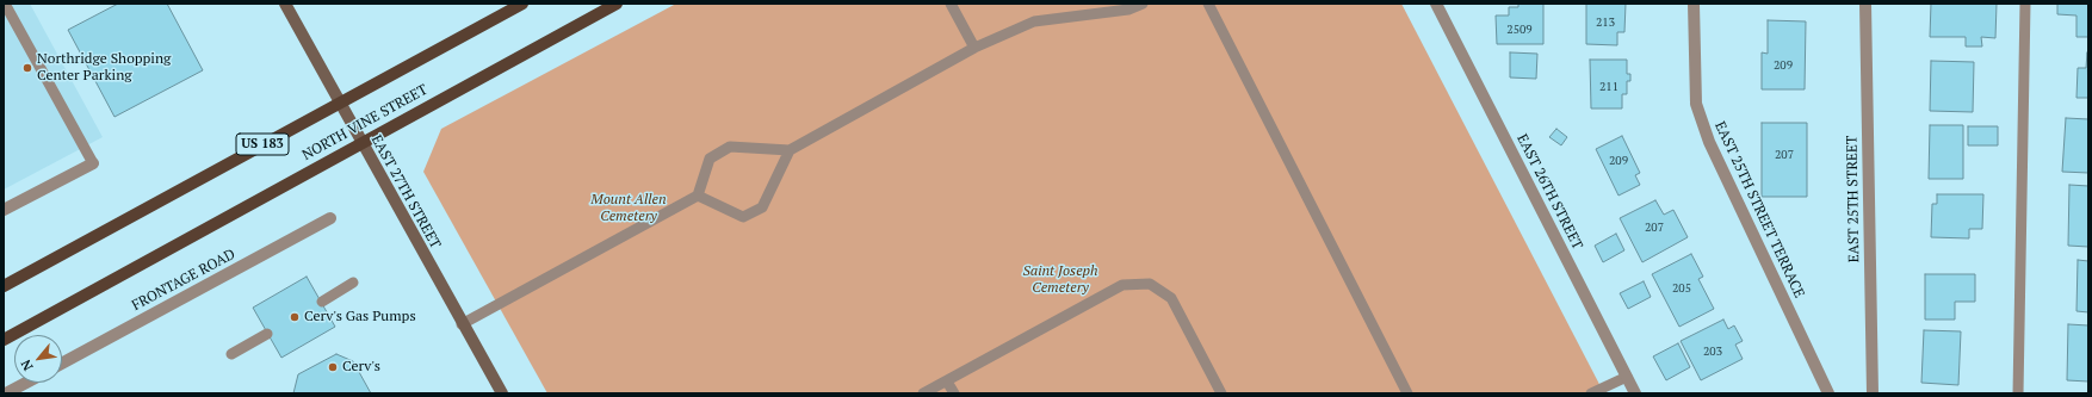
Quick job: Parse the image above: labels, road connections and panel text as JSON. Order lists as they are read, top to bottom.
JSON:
{
  "streets": {
    "main road": ["NORTH VINE STREET", "US 183", "EAST 27TH STREET"],
    "street": [
      "EAST 26TH STREET",
      "EAST 25TH STREET",
      "EAST 25TH STREET TERRACE",
      "FRONTAGE ROAD"
    ]
  },
  "crossings": [
    ["NORTH VINE STREET", "EAST 27TH STREET"]
  ],
  "parks": ["Mount Allen Cemetery", "Saint Joseph Cemetery"],
  "places": ["Northridge Shopping Center Parking", "Cerv's Gas Pumps", "Cerv's"],
  "house_numbers": [
    "213",
    "2509",
    "209",
    "211",
    "207",
    "209",
    "207",
    "205",
    "203"
  ],
  "north": "bottom left"
}
